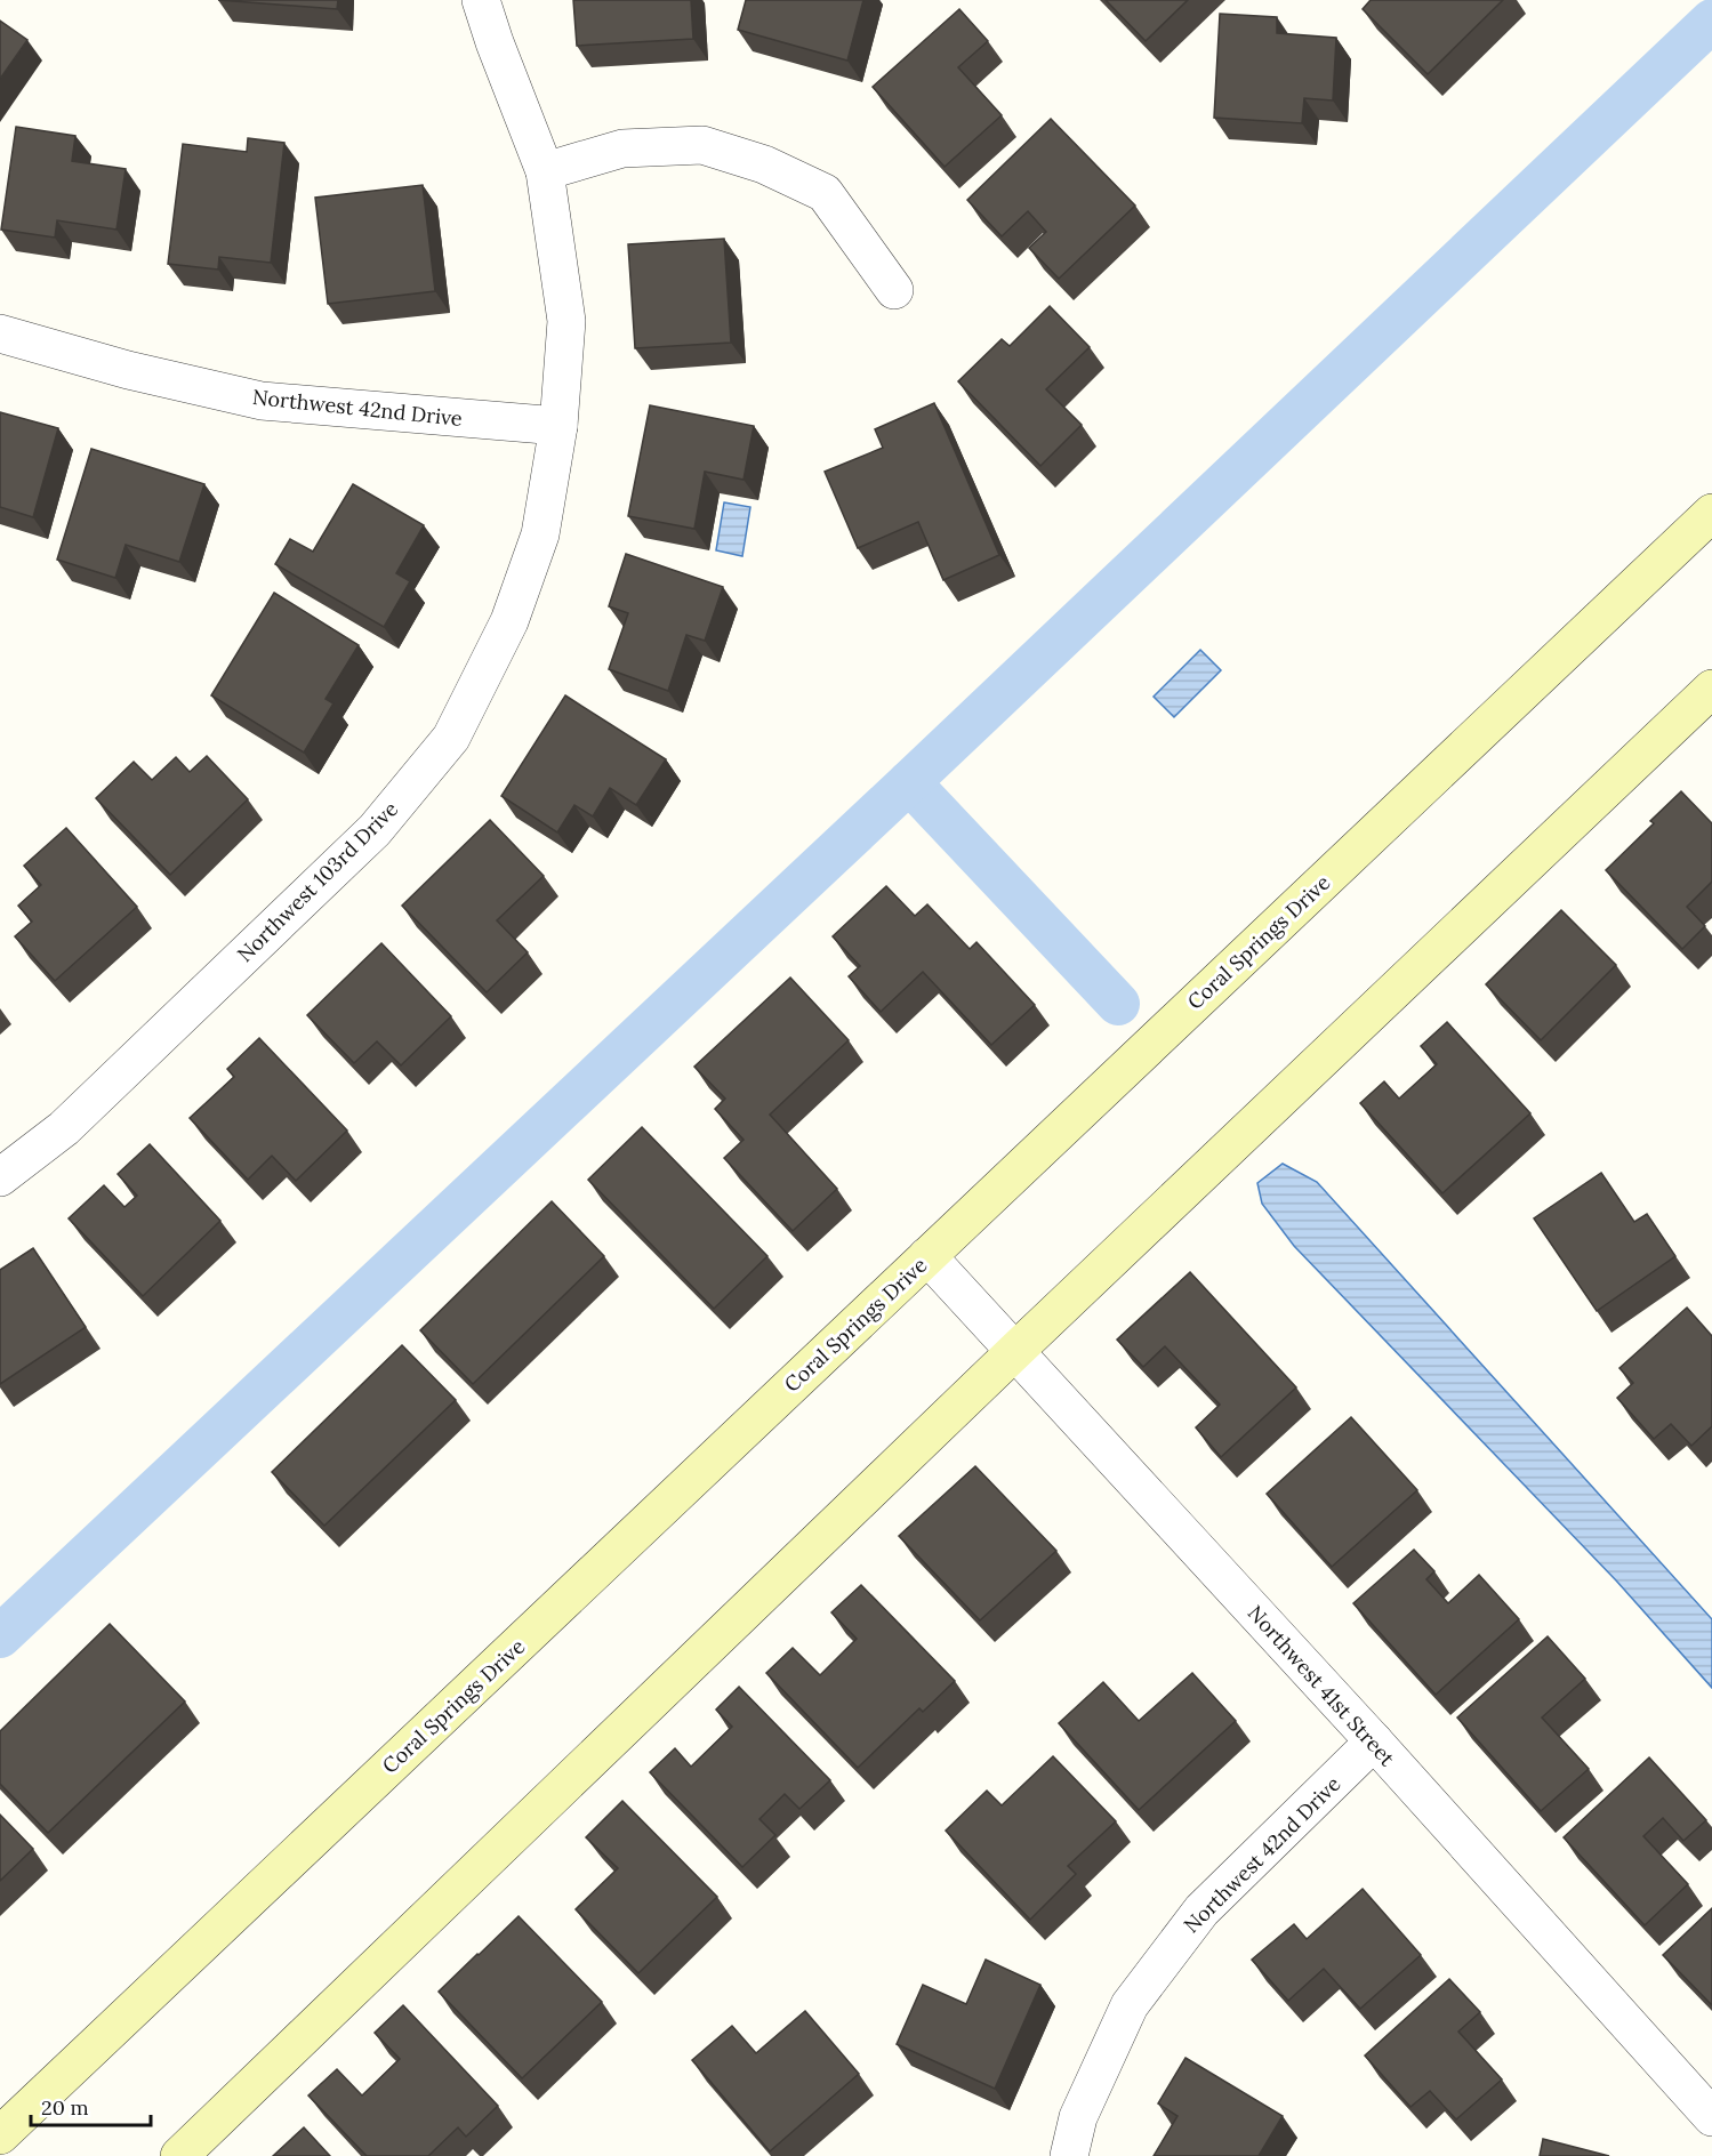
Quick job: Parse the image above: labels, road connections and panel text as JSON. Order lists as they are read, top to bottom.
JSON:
{
  "streets": {
    "main road": ["Coral Springs Drive"],
    "street": ["Northwest 42nd Drive", "Northwest 103rd Drive", "Northwest 41st Street"]
  },
  "crossings": [
    ["Northwest 42nd Drive", "Northwest 103rd Drive"],
    ["Northwest 42nd Drive", "Northwest 41st Street"],
    ["Coral Springs Drive", "Northwest 41st Street"]
  ],
  "scale_bar": "20 m"
}
